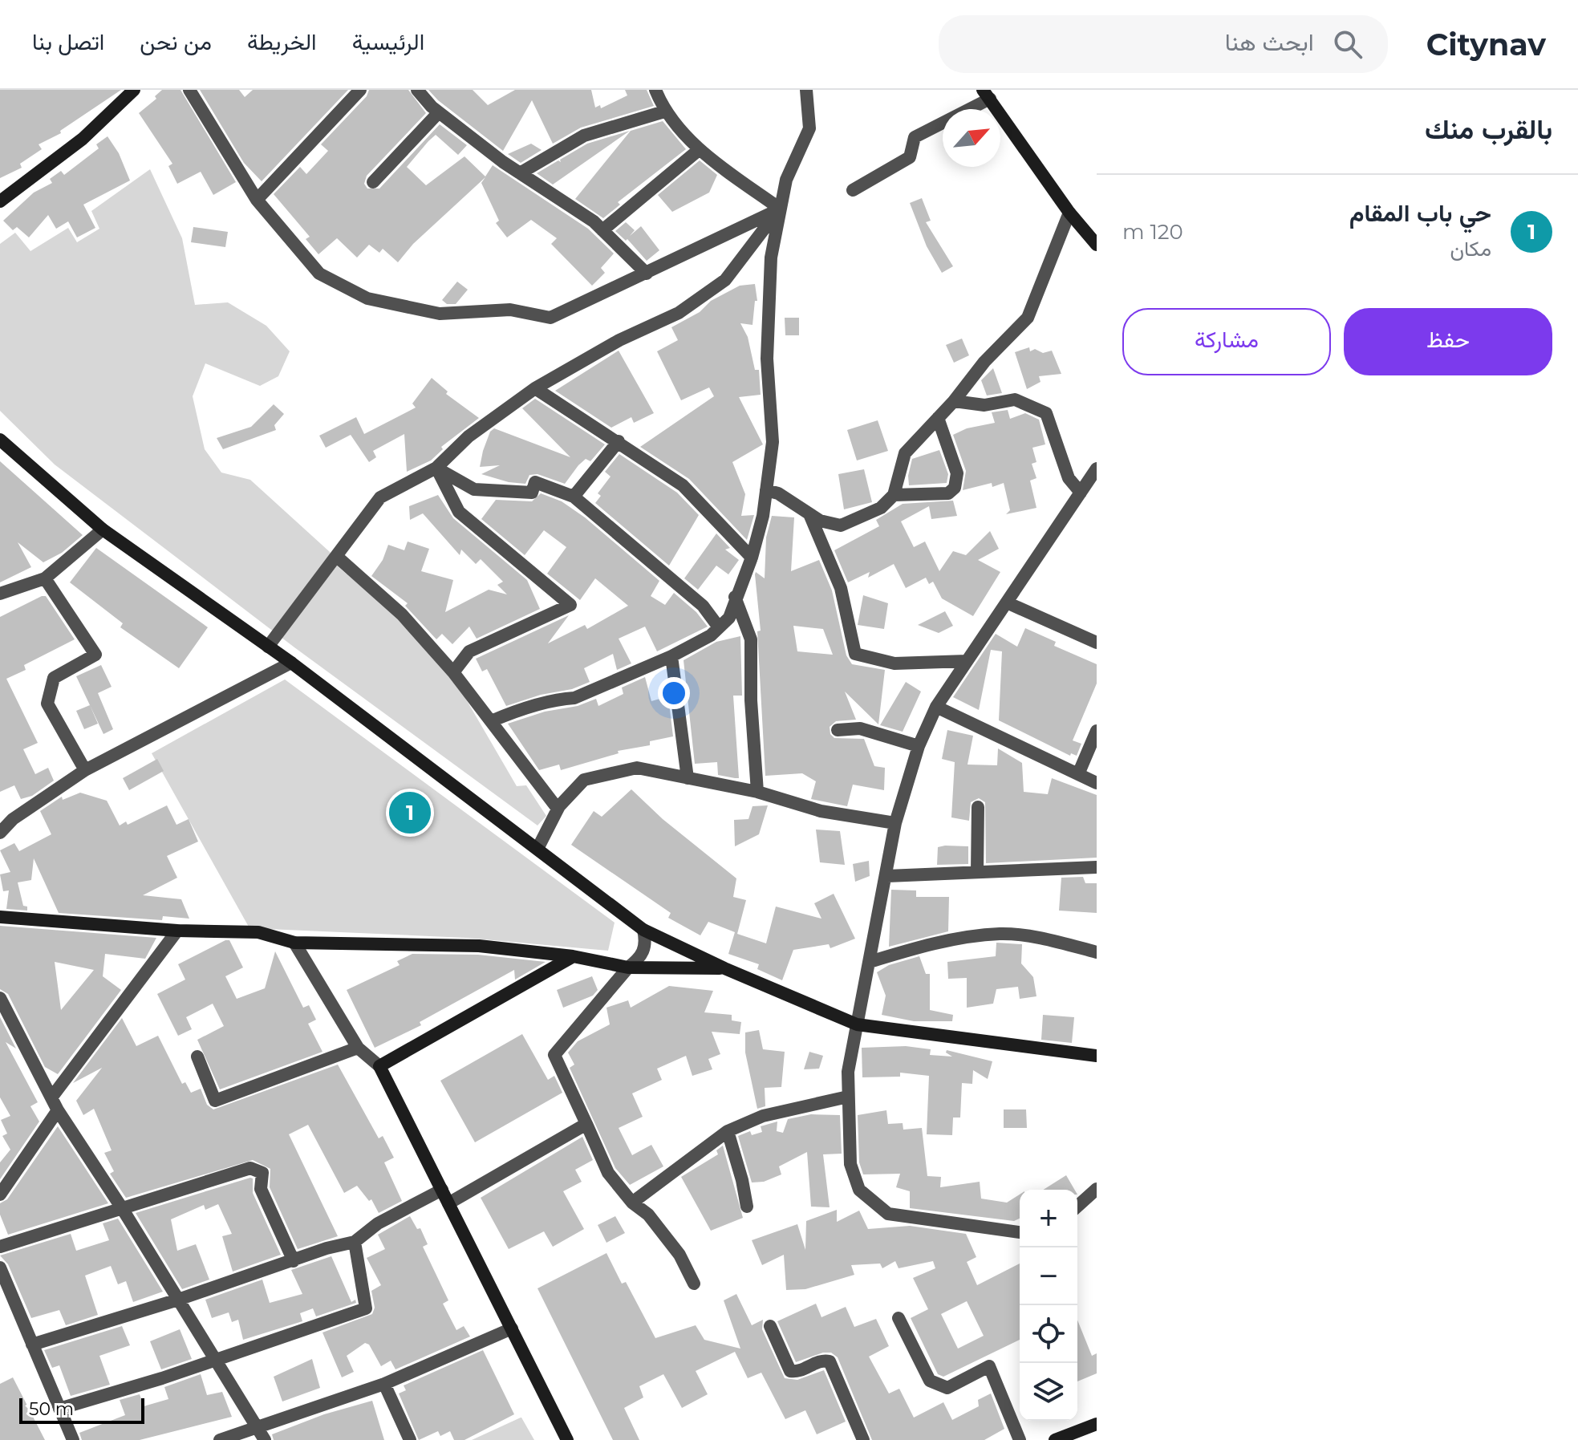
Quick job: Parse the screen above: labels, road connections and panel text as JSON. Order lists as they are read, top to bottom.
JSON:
{
  "scale_bar": "50 m",
  "north": "top right",
  "page": {
    "header": "Citynav",
    "search": "ابحث هنا",
    "nav": [
      "الرئيسية",
      "الخريطة",
      "من نحن",
      "اتصل بنا"
    ],
    "heading": "بالقرب منك",
    "list": [
      {
        "mark": "1",
        "name": "حي باب المقام",
        "note": "مكان",
        "value": "120 m"
      }
    ],
    "buttons": ["حفظ", "مشاركة"],
    "pins": "1",
    "map_buttons": ["+", "−"],
    "scale": "50 m"
  }
}
